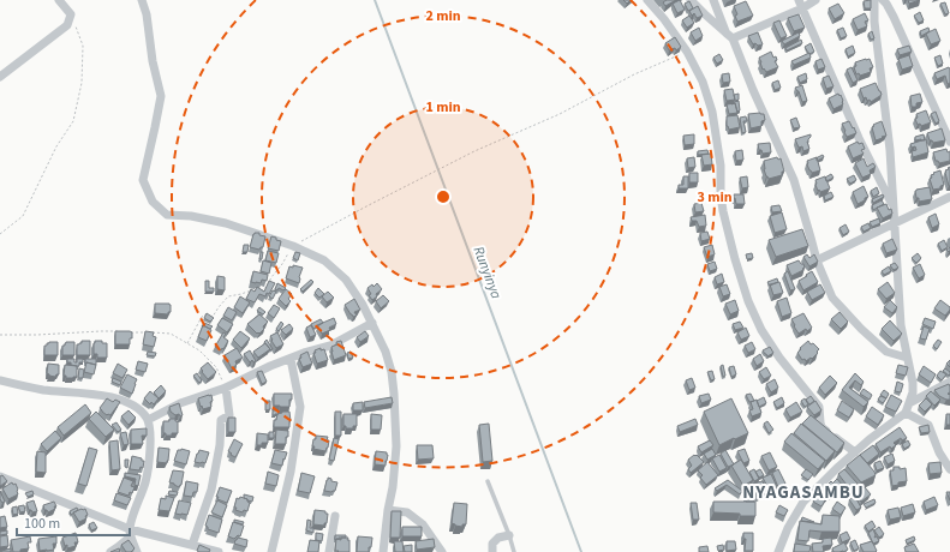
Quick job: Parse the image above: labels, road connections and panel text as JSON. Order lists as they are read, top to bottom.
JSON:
{
  "districts": ["NYAGASAMBU"],
  "water": ["Runyinya"],
  "scale_bar": "100 m",
  "rings": ["2 min", "1 min", "3 min"]
}
